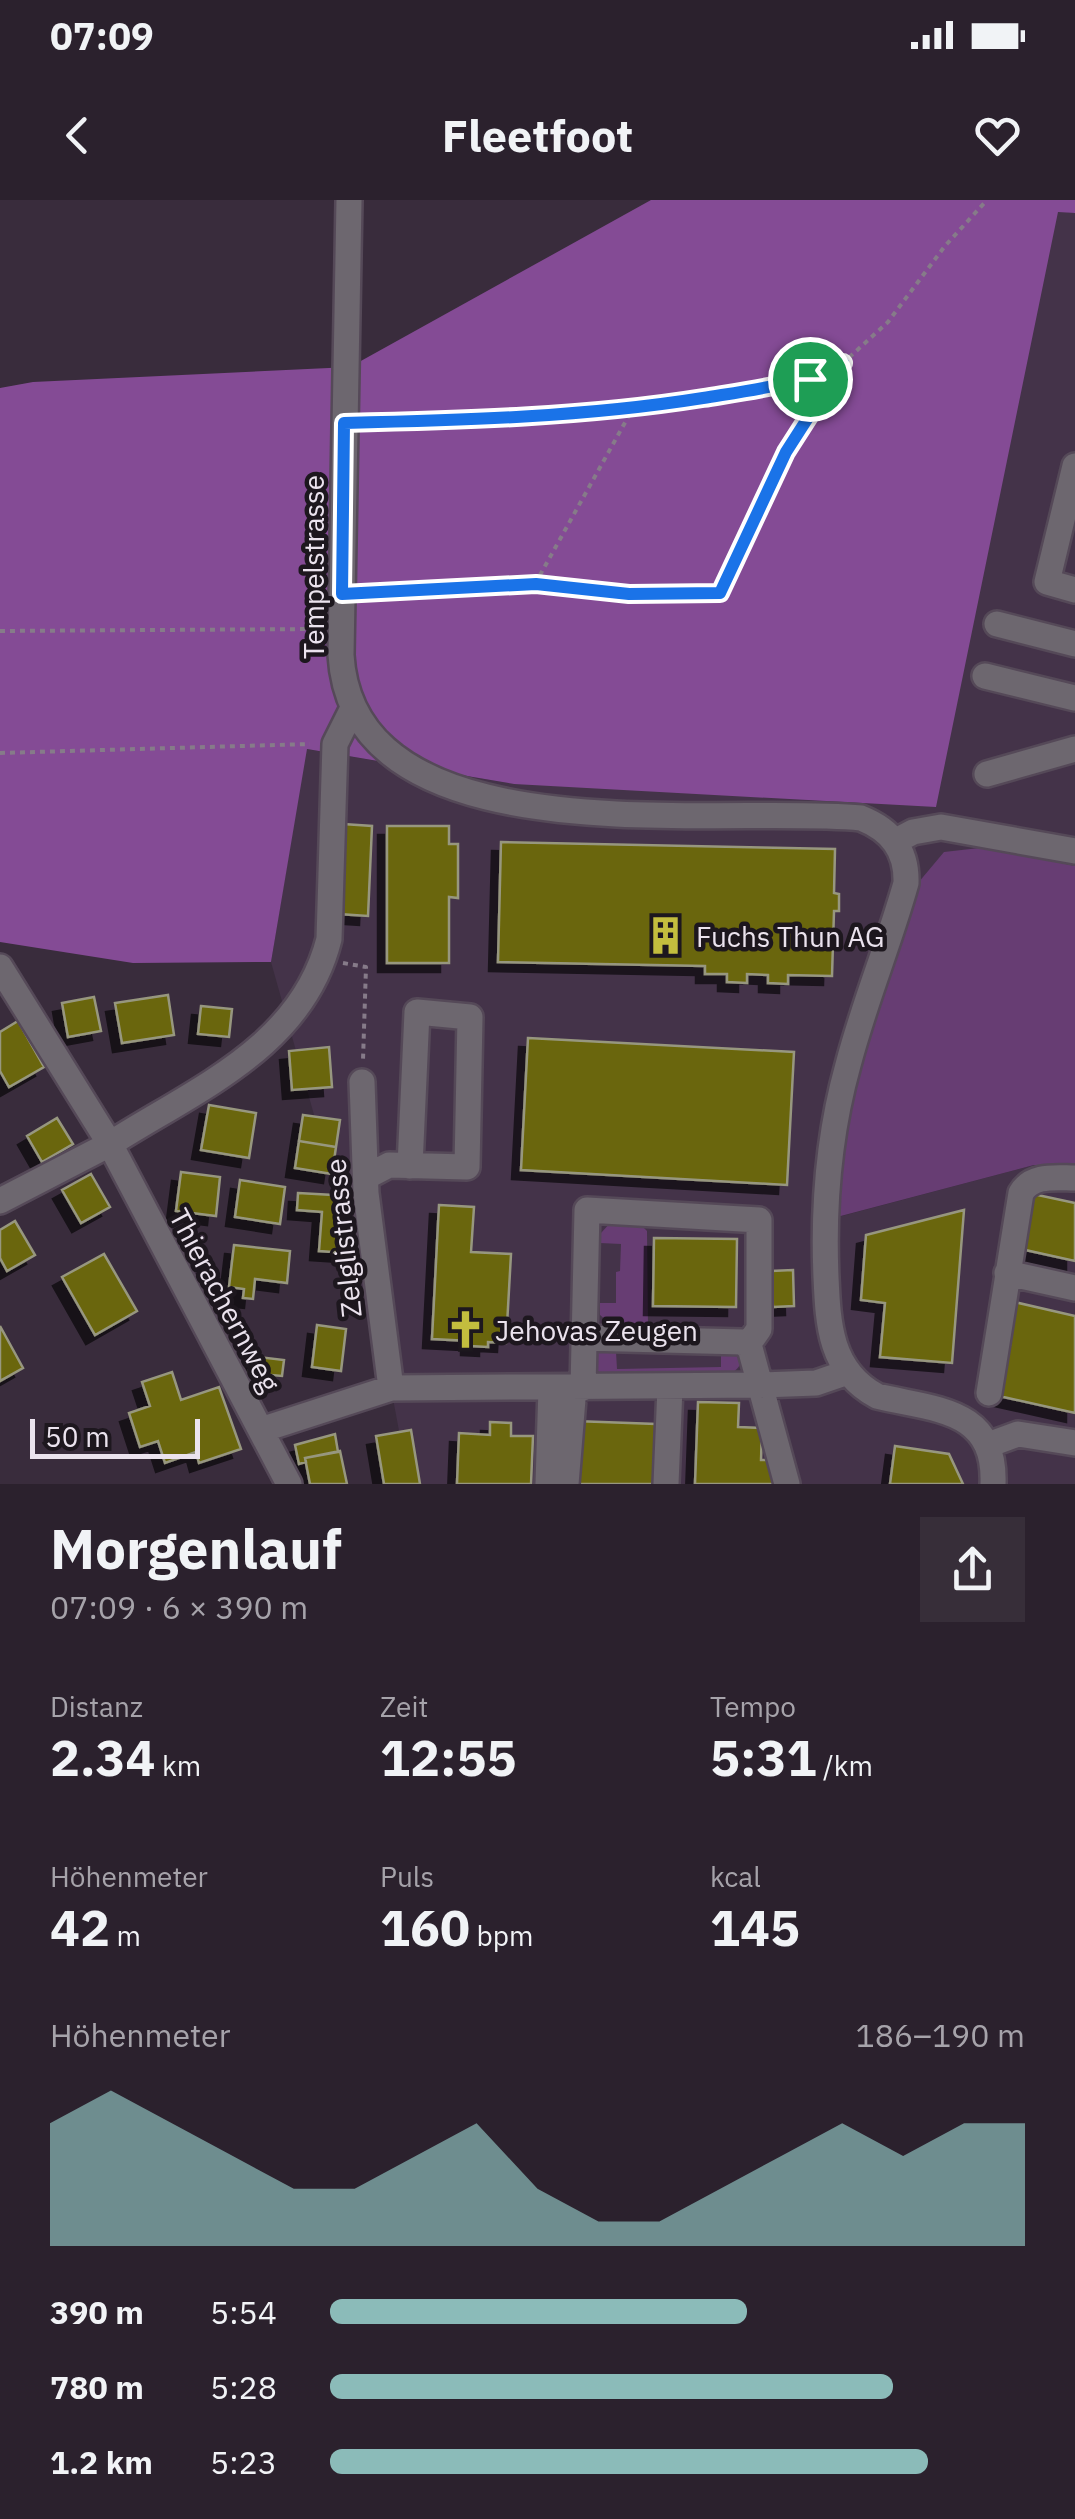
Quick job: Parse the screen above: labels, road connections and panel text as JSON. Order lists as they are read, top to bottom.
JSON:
{
  "streets": {
    "street": ["Tempelstrasse", "Zelglistrasse", "Thierachernweg"]
  },
  "places": {
    "building": ["Fuchs Thun AG"],
    "church": ["Jehovas Zeugen"]
  },
  "scale_bar": "50 m",
  "page": {
    "status": "07:09",
    "header": "Fleetfoot",
    "scale": "50 m",
    "heading": ["Morgenlauf", "07:09 · 6 × 390 m"],
    "stats": [
      ["Distanz", "2.34 km"],
      ["Zeit", "12:55"],
      ["Tempo", "5:31 /km"],
      ["Höhenmeter", "42 m"],
      ["Puls", "160 bpm"],
      ["kcal", "145"]
    ],
    "chart": ["Höhenmeter", "186–190 m"],
    "list": [
      {
        "name": "390 m",
        "note": "5:54"
      },
      {
        "name": "780 m",
        "note": "5:28"
      },
      {
        "name": "1.2 km",
        "note": "5:23"
      }
    ]
  }
}
